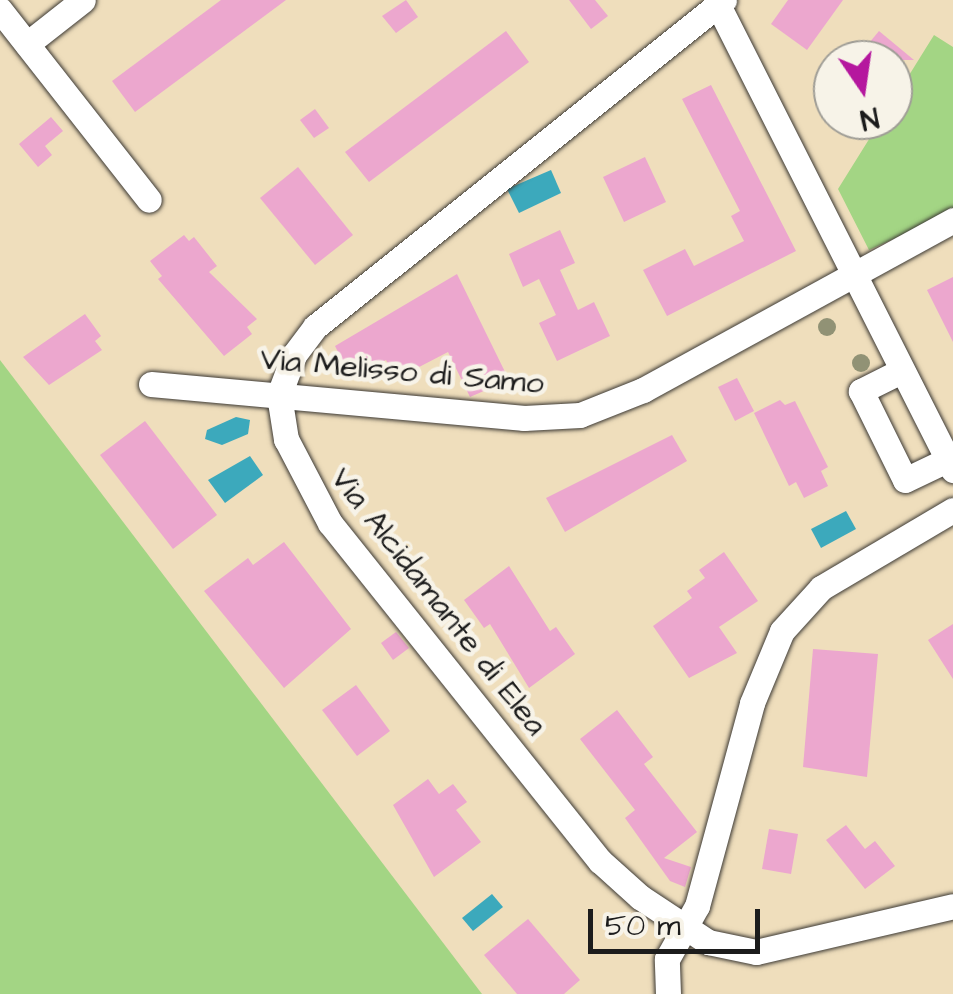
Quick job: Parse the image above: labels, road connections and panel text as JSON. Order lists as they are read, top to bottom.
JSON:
{
  "streets": {
    "street": ["Via Melisso di Samo", "Via Alcidamante di Elea"]
  },
  "crossings": [
    ["Via Melisso di Samo", "Via Alcidamante di Elea"]
  ],
  "scale_bar": "50 m",
  "north": "bottom"
}
